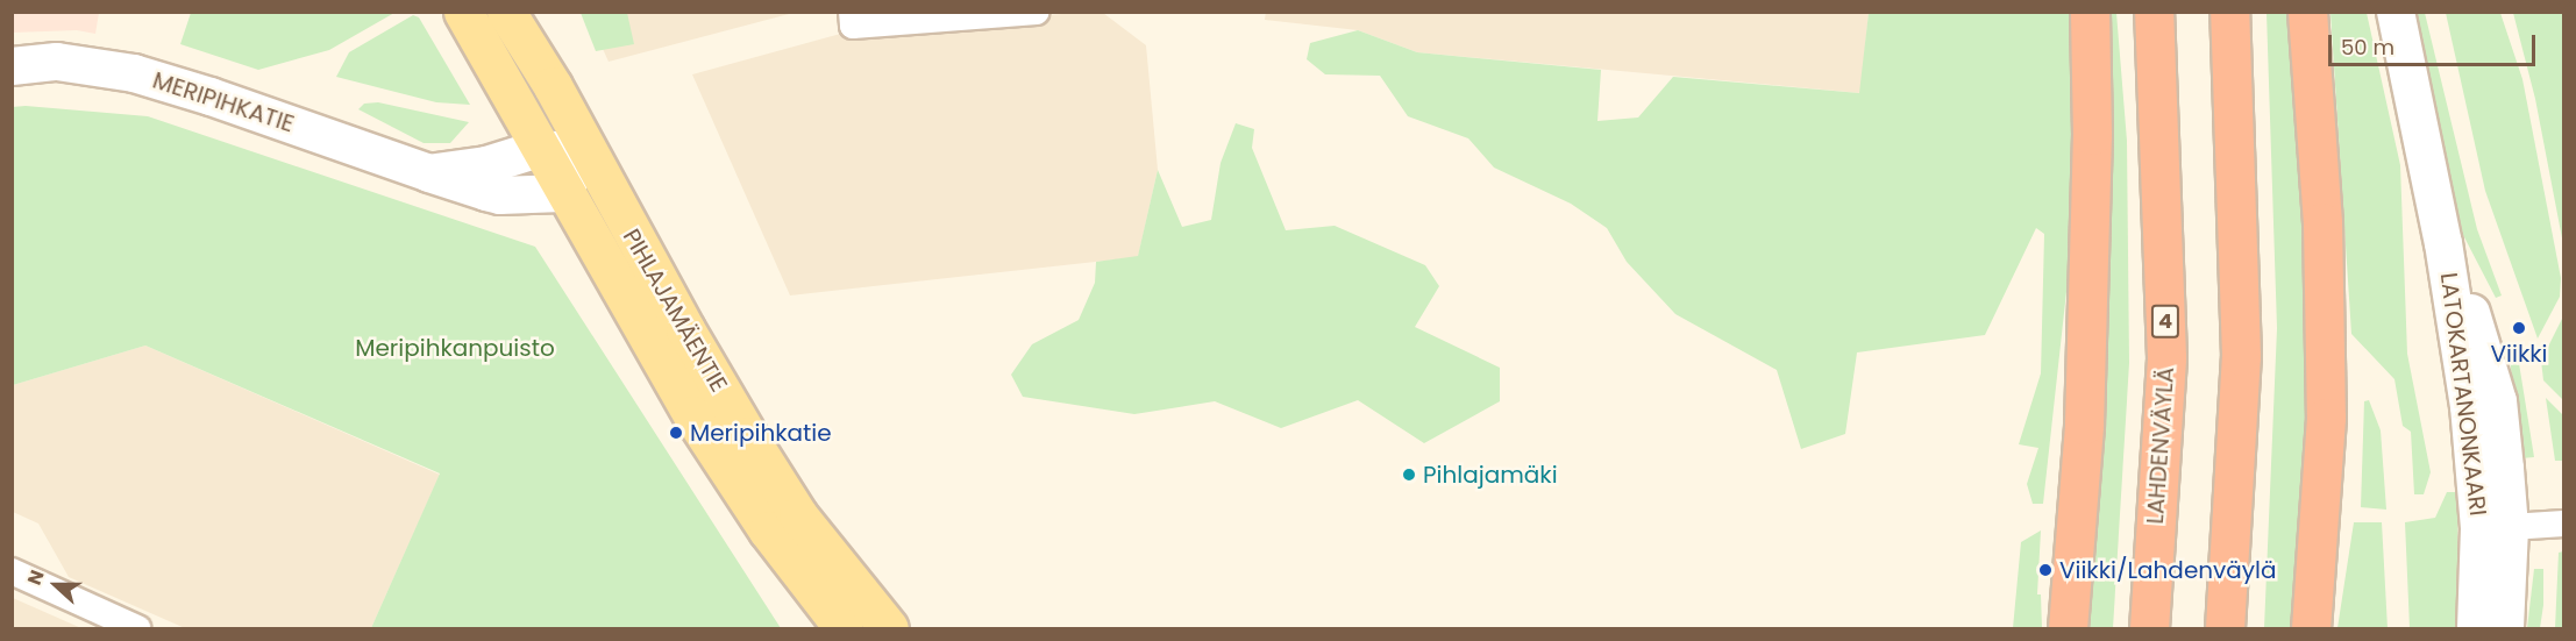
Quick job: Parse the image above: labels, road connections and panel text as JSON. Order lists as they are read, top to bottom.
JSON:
{
  "streets": {
    "highway": ["4", "LAHDENVÄYLÄ"],
    "main road": ["MERIPIHKATIE", "PIHLAJAMÄENTIE", "LATOKARTANONKAARI"]
  },
  "crossings": [
    ["MERIPIHKATIE", "PIHLAJAMÄENTIE"]
  ],
  "parks": ["Meripihkanpuisto"],
  "places": [
    "Viikki",
    "Meripihkatie",
    "Pihlajamäki",
    "Viikki/Lahdenväylä"
  ],
  "scale_bar": "50 m",
  "north": "left"
}
